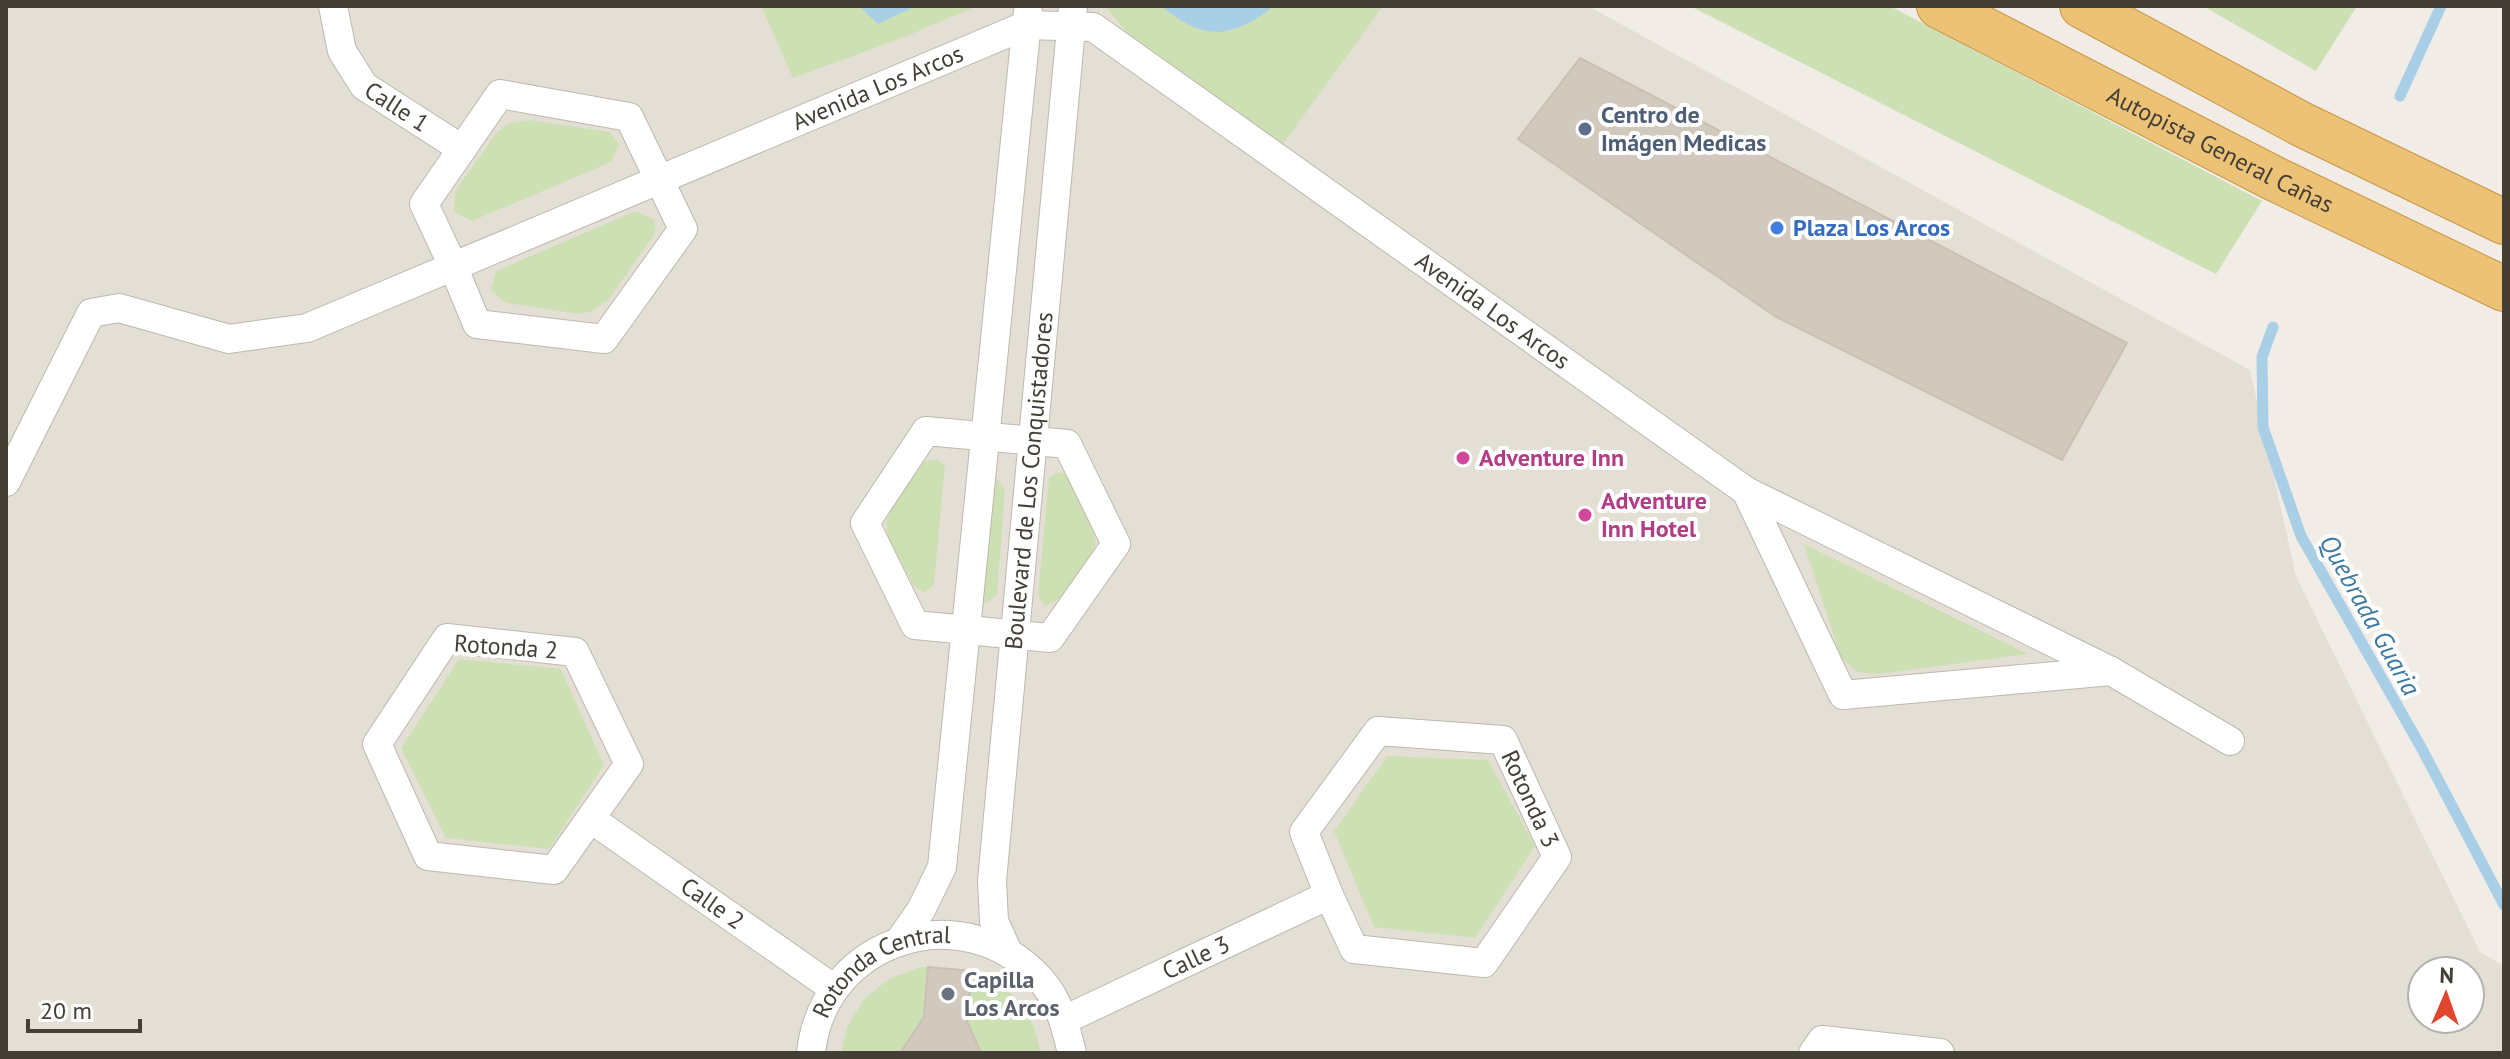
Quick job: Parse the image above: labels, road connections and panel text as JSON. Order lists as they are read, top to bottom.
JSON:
{
  "streets": {
    "highway": ["Autopista General Cañas"],
    "street": [
      "Avenida Los Arcos",
      "Calle 1",
      "Boulevard de Los Conquistadores",
      "Rotonda 2",
      "Rotonda 3",
      "Calle 2",
      "Calle 3",
      "Rotonda Central"
    ]
  },
  "crossings": [
    ["Avenida Los Arcos", "Boulevard de Los Conquistadores"],
    ["Boulevard de Los Conquistadores", "Rotonda Central"],
    ["Rotonda 2", "Calle 2"],
    ["Rotonda 3", "Calle 3"],
    ["Calle 2", "Rotonda Central"],
    ["Calle 3", "Rotonda Central"]
  ],
  "water": ["Quebrada Guaria"],
  "places": [
    "Centro de Imágen Medicas",
    "Plaza Los Arcos",
    "Adventure Inn",
    "Adventure Inn Hotel",
    "Capilla Los Arcos"
  ],
  "scale_bar": "20 m",
  "north": "top"
}
